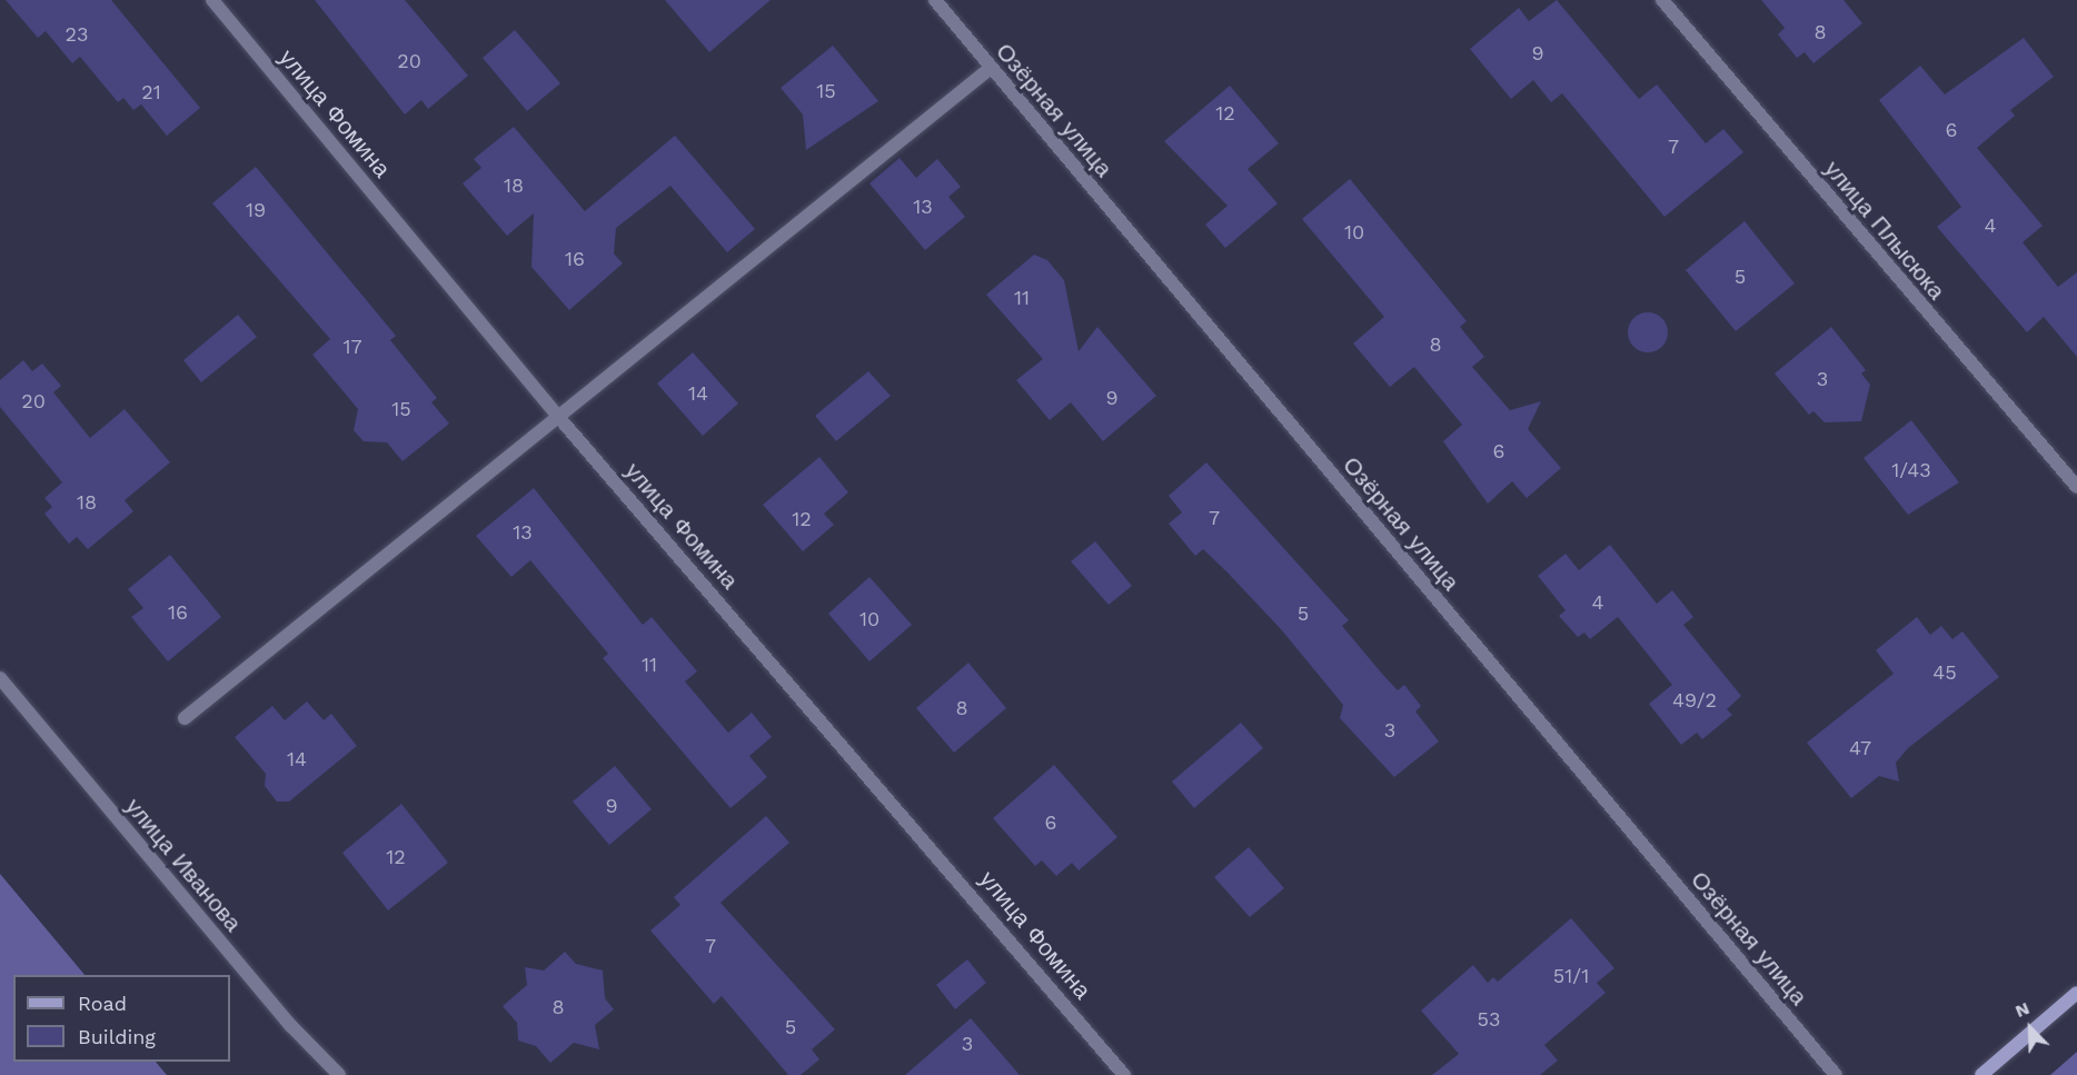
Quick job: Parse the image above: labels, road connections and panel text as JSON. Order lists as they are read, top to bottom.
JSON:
{
  "streets": {
    "street": [
      "Озёрная улица",
      "улица Фомина",
      "улица Плысюка",
      "улица Иванова"
    ]
  },
  "house_numbers": [
    "8",
    "23",
    "9",
    "20",
    "15",
    "21",
    "12",
    "6",
    "7",
    "18",
    "13",
    "19",
    "4",
    "10",
    "16",
    "5",
    "11",
    "8",
    "17",
    "3",
    "14",
    "9",
    "20",
    "15",
    "6",
    "1/43",
    "18",
    "7",
    "12",
    "13",
    "4",
    "16",
    "5",
    "10",
    "11",
    "45",
    "49/2",
    "8",
    "3",
    "47",
    "14",
    "9",
    "6",
    "12",
    "7",
    "51/1",
    "8",
    "53",
    "5",
    "3"
  ],
  "legend": ["Road", "Building"],
  "north": "top left"
}
